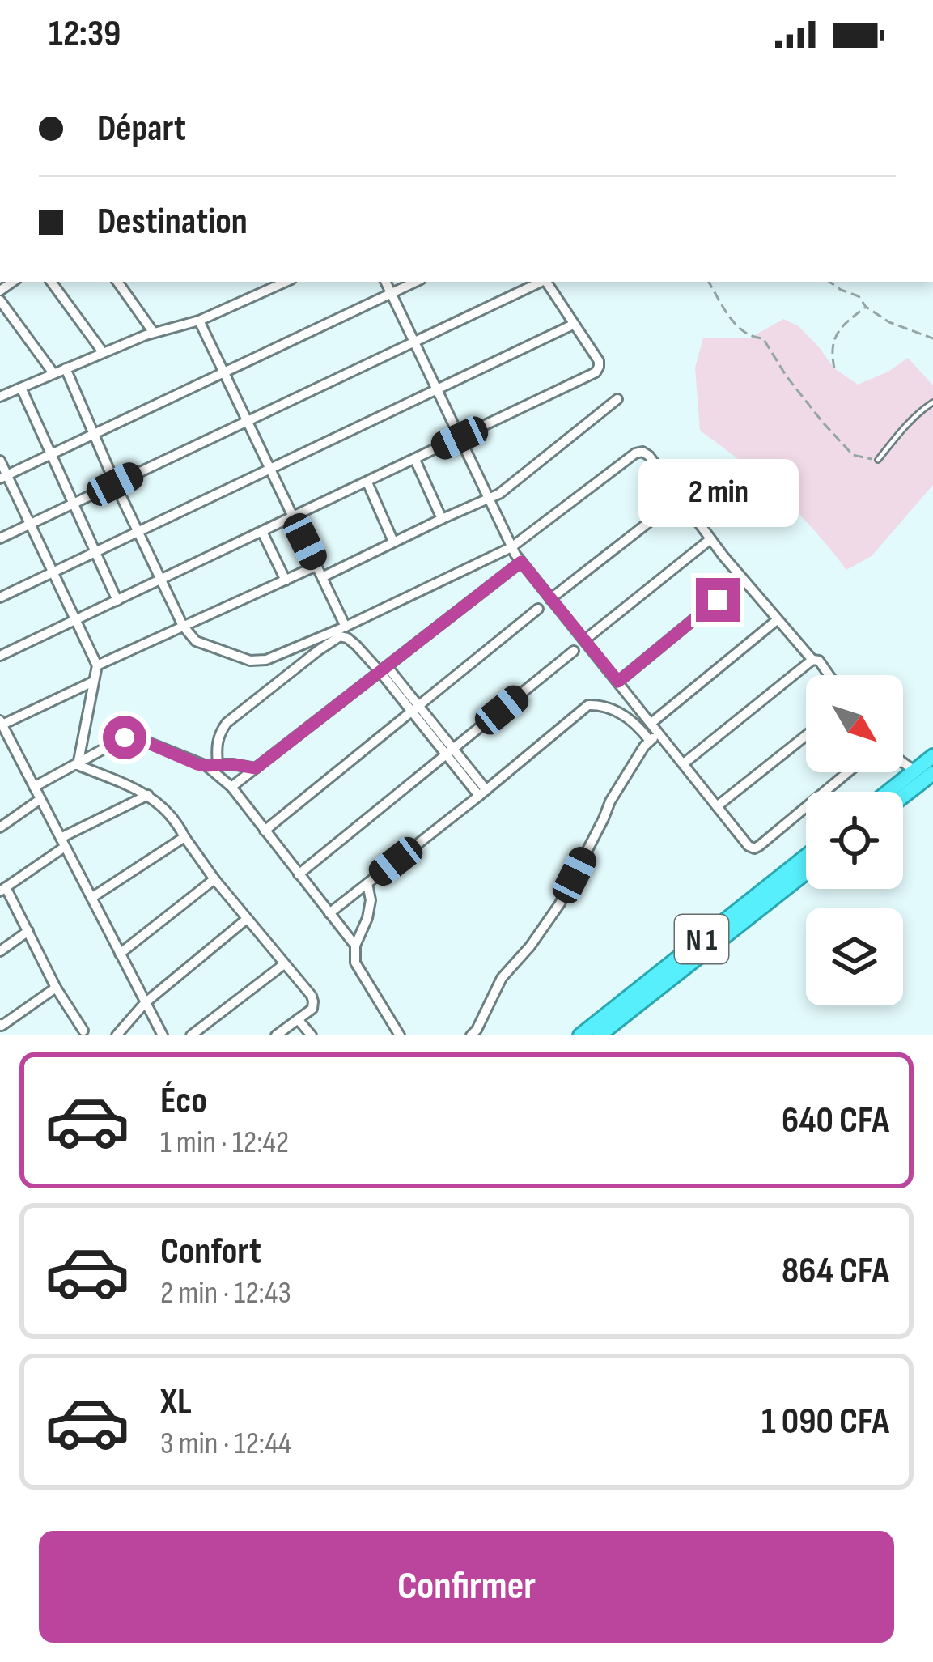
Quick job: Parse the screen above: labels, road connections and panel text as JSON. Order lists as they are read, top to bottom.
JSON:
{
  "streets": {
    "highway": ["N 1"]
  },
  "north": "bottom right",
  "page": {
    "status": "12:39",
    "banner": ["Départ", "Destination"],
    "bubble": "2 min",
    "list": [
      {
        "name": "Éco",
        "note": "1 min · 12:42",
        "value": "640 CFA"
      },
      {
        "name": "Confort",
        "note": "2 min · 12:43",
        "value": "864 CFA"
      },
      {
        "name": "XL",
        "note": "3 min · 12:44",
        "value": "1 090 CFA"
      }
    ],
    "buttons": "Confirmer"
  }
}
